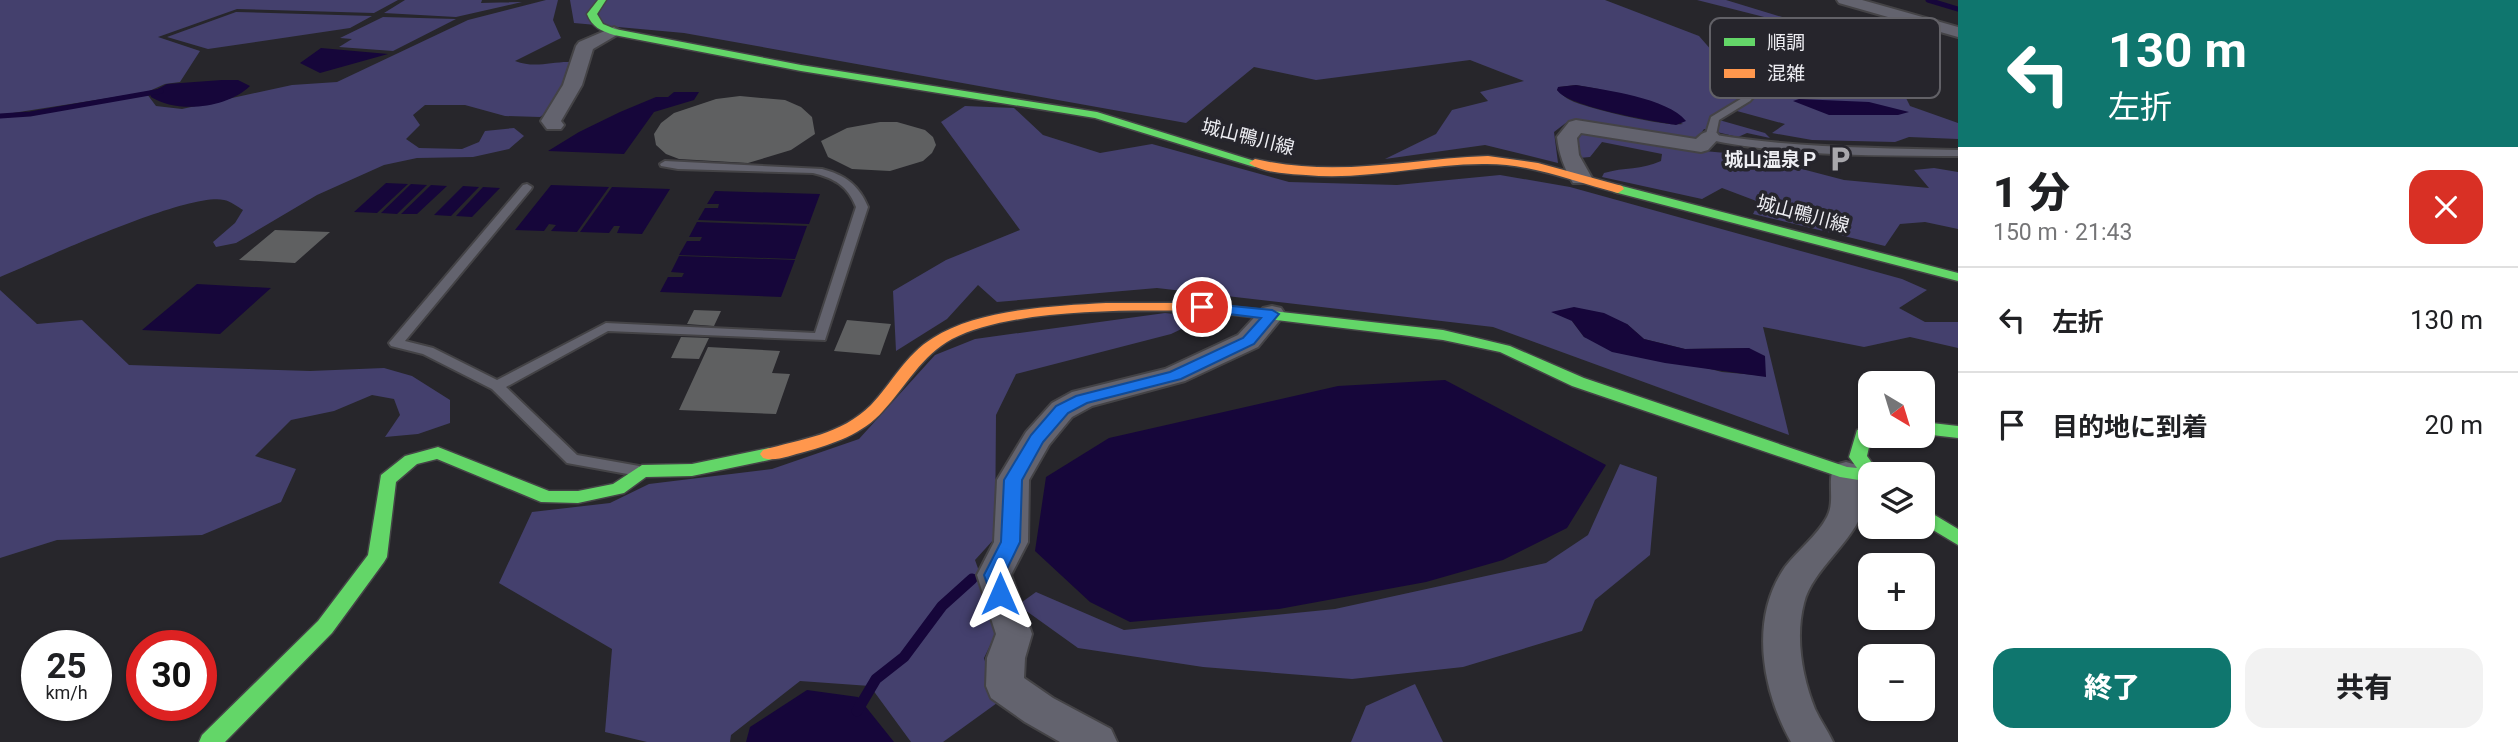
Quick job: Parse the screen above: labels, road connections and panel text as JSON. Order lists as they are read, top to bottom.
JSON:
{
  "streets": {
    "main road": ["城山鴨川線"]
  },
  "places": {
    "parking": ["城山温泉Ｐ"]
  },
  "legend": ["順調", "混雑"],
  "north": "bottom right",
  "page": {
    "turn": ["130 m", "左折"],
    "heading": ["1 分", "150 m · 21:43"],
    "list": [
      {
        "name": "左折",
        "value": "130 m"
      },
      {
        "name": "目的地に到着",
        "value": "20 m"
      }
    ],
    "map_buttons": ["+", "−"],
    "speed": "25 km/h",
    "limit": "30",
    "buttons": ["終了", "共有"]
  }
}
